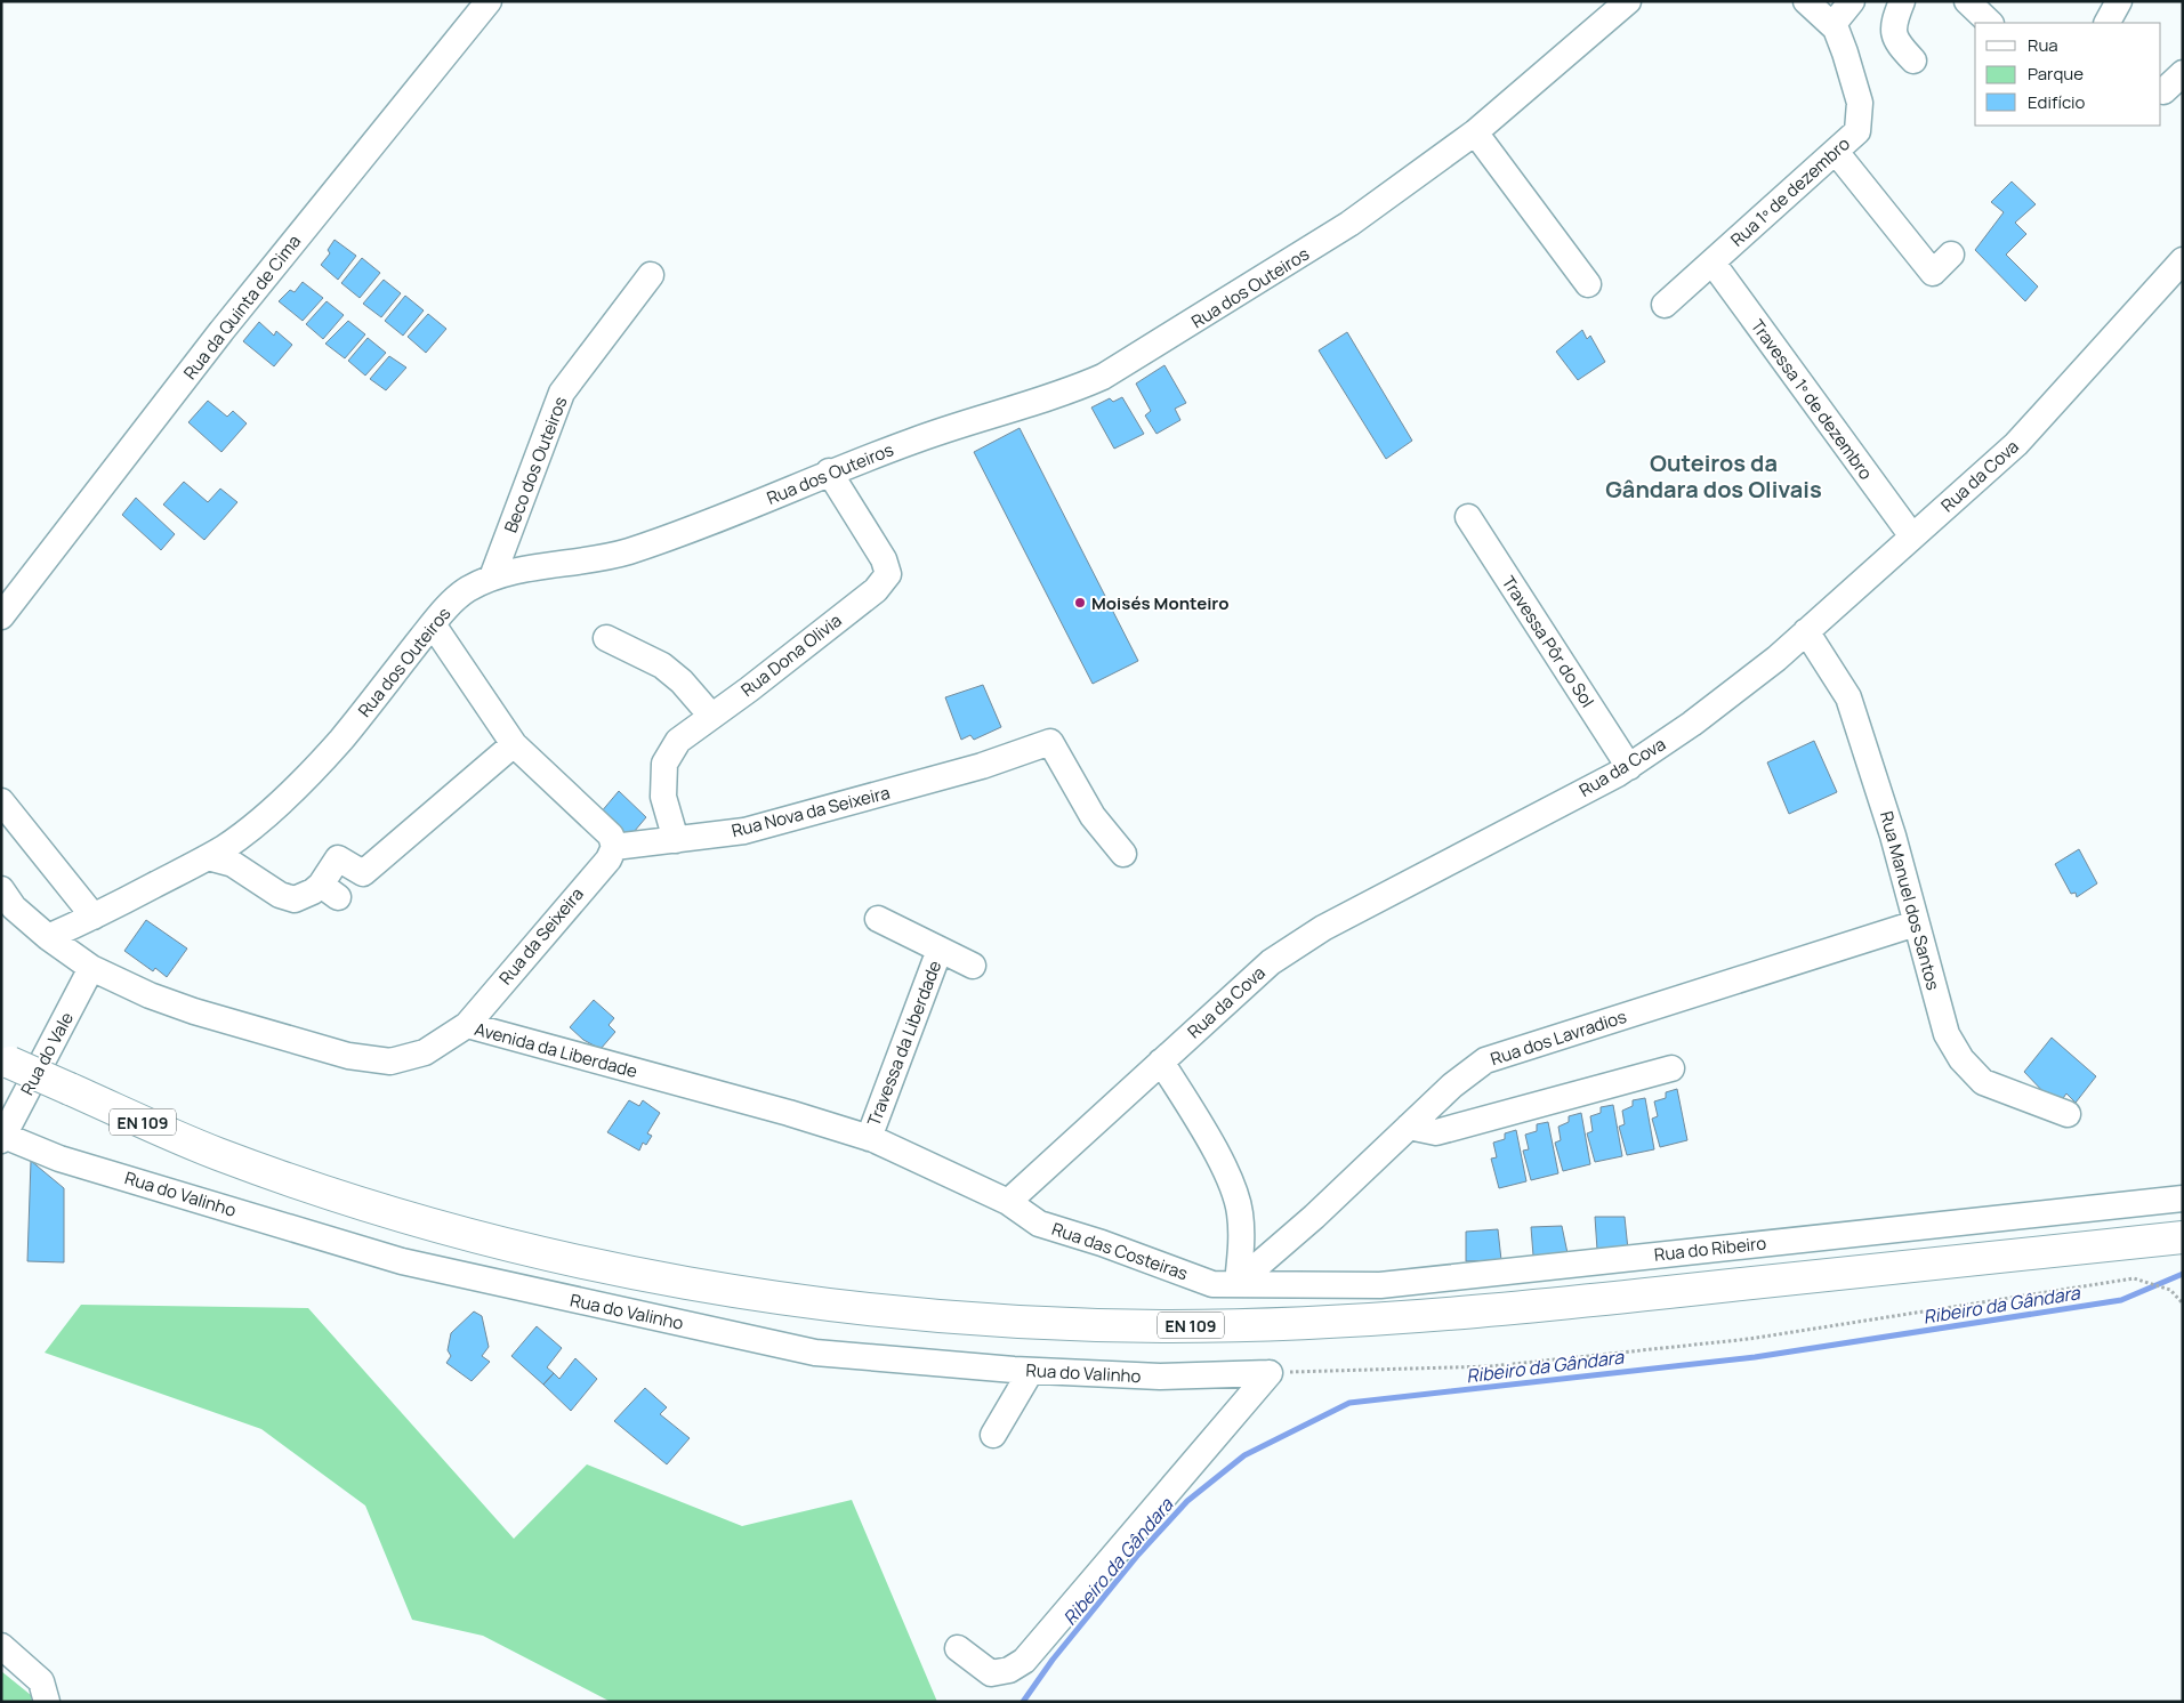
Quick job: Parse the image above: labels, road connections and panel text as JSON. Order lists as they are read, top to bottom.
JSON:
{
  "streets": {
    "main road": ["EN 109"],
    "street": [
      "Rua 1º de dezembro",
      "Rua dos Outeiros",
      "Rua da Quinta de Cima",
      "Travessa 1º de dezembro",
      "Beco dos Outeiros",
      "Rua da Cova",
      "Travessa Pôr do Sol",
      "Rua Dona Olivia",
      "Rua Nova da Seixeira",
      "Rua Manuel dos Santos",
      "Rua da Seixeira",
      "Rua dos Lavradios",
      "Travessa da Liberdade",
      "Avenida da Liberdade",
      "Rua do Vale",
      "Rua do Valinho",
      "Rua do Ribeiro",
      "Rua das Costeiras"
    ]
  },
  "crossings": [
    ["Rua 1º de dezembro", "Travessa 1º de dezembro"],
    ["Rua dos Outeiros", "Beco dos Outeiros"],
    ["Rua dos Outeiros", "Rua Dona Olivia"],
    ["Rua dos Outeiros", "Avenida da Liberdade"],
    ["Travessa 1º de dezembro", "Rua da Cova"],
    ["Rua da Cova", "Travessa Pôr do Sol"],
    ["Rua da Cova", "Rua Manuel dos Santos"],
    ["Rua da Cova", "Avenida da Liberdade"],
    ["Rua da Cova", "Rua das Costeiras"],
    ["Rua Dona Olivia", "Rua Nova da Seixeira"],
    ["Rua Nova da Seixeira", "Rua da Seixeira"],
    ["Rua Manuel dos Santos", "Rua dos Lavradios"],
    ["Rua da Seixeira", "Avenida da Liberdade"],
    ["Rua dos Lavradios", "Rua do Ribeiro"],
    ["Rua dos Lavradios", "Rua das Costeiras"],
    ["Travessa da Liberdade", "Avenida da Liberdade"],
    ["Avenida da Liberdade", "Rua do Vale"],
    ["Avenida da Liberdade", "Rua das Costeiras"],
    ["Rua do Vale", "Rua do Valinho"],
    ["Rua do Ribeiro", "Rua das Costeiras"]
  ],
  "districts": ["Outeiros da Gândara dos Olivais"],
  "water": ["Ribeiro da Gândara"],
  "places": ["Moisés Monteiro"],
  "legend": ["Rua", "Parque", "Edifício"]
}
